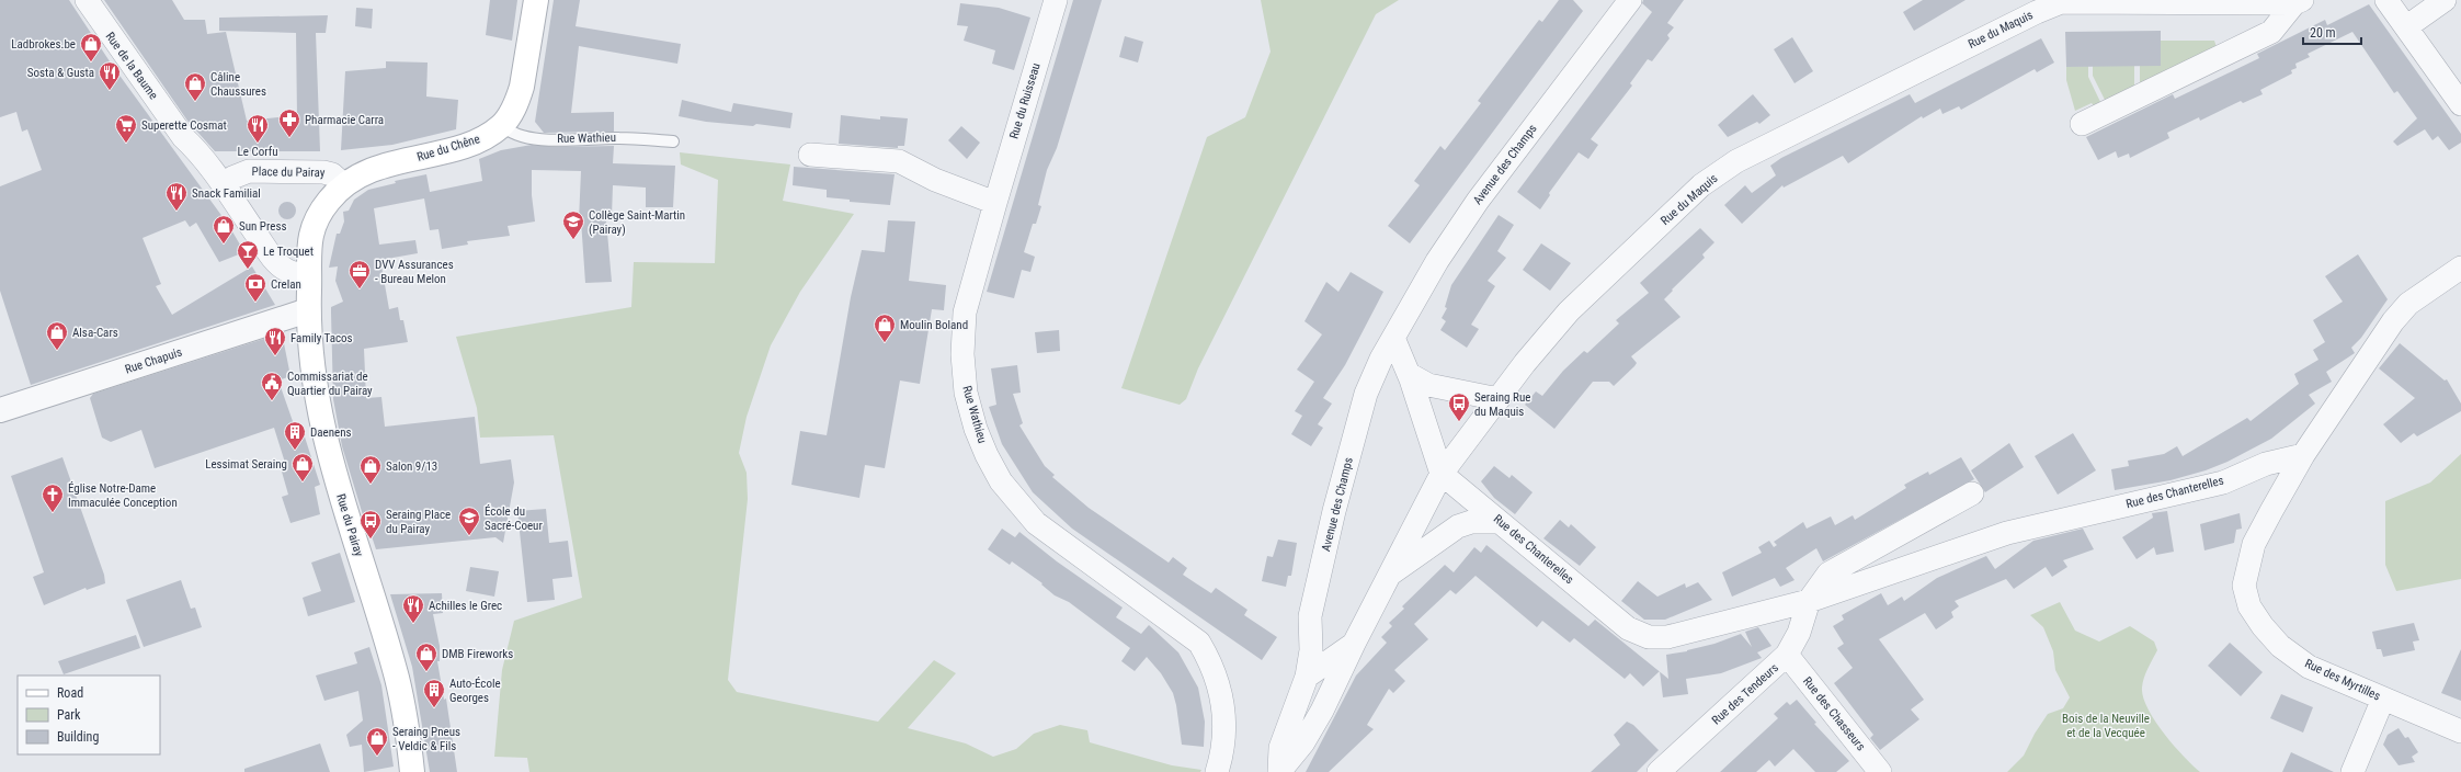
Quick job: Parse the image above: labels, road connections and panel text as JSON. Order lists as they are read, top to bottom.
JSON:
{
  "streets": {
    "main road": ["Rue du Chêne", "Place du Pairay", "Rue du Pairay"],
    "street": [
      "Rue du Maquis",
      "Rue de la Baume",
      "Rue du Ruisseau",
      "Rue Wathieu",
      "Avenue des Champs",
      "Rue Chapuis",
      "Rue des Chanterelles",
      "Rue des Myrtilles",
      "Rue des Tendeurs",
      "Rue des Chasseurs"
    ]
  },
  "crossings": [
    ["Rue du Maquis", "Rue des Chanterelles"],
    ["Rue de la Baume", "Place du Pairay"],
    ["Rue du Ruisseau", "Rue Wathieu"],
    ["Rue Wathieu", "Rue du Chêne"],
    ["Rue du Chêne", "Place du Pairay"],
    ["Place du Pairay", "Rue du Pairay"],
    ["Rue Chapuis", "Rue du Pairay"],
    ["Rue des Chanterelles", "Rue des Myrtilles"],
    ["Rue des Chanterelles", "Rue des Tendeurs"],
    ["Rue des Tendeurs", "Rue des Chasseurs"]
  ],
  "parks": ["Bois de la Neuville et de la Vecquée"],
  "places": {
    "shop": [
      "Ladbrokes.be",
      "Câline Chaussures",
      "Sun Press",
      "Moulin Boland",
      "Alsa-Cars",
      "Lessimat Seraing",
      "Salon 9/13",
      "DMB Fireworks",
      "Seraing Pneus - Veldic & Fils"
    ],
    "restaurant": [
      "Sosta & Gusta",
      "Le Corfu",
      "Snack Familial",
      "Family Tacos",
      "Achilles le Grec"
    ],
    "pharmacy": ["Pharmacie Carra"],
    "supermarket": ["Superette Cosmat"],
    "school or university": ["Collège Saint-Martin (Pairay)", "École du Sacré-Coeur"],
    "bar": ["Le Troquet"],
    "office": ["DVV Assurances - Bureau Melon"],
    "bank": ["Crelan"],
    "public building": ["Commissariat de Quartier du Pairay"],
    "bus stop": ["Seraing Rue du Maquis", "Seraing Place du Pairay"],
    "building": ["Daenens", "Auto-École Georges"],
    "church": ["Église Notre-Dame Immaculée Conception"]
  },
  "legend": ["Road", "Park", "Building"],
  "scale_bar": "20 m"
}
